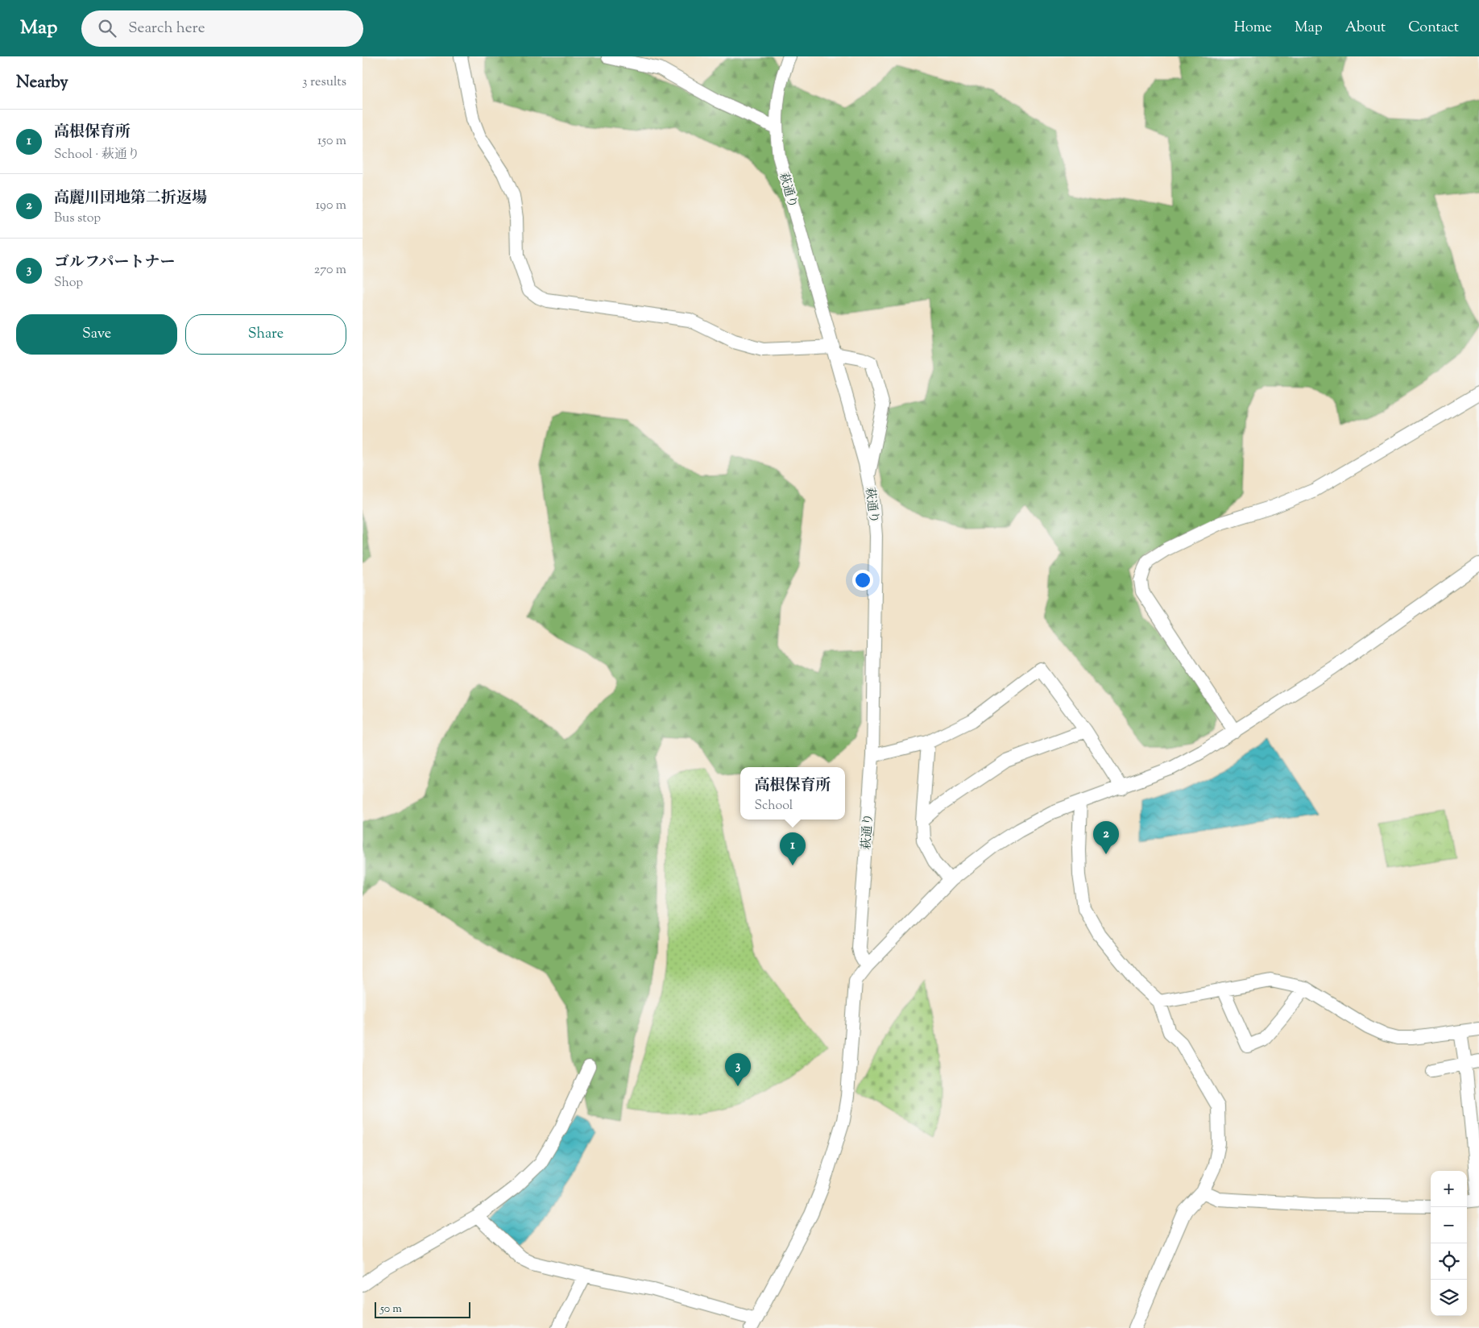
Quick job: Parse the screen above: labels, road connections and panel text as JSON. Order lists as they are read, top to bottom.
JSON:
{
  "streets": {
    "street": ["萩通り"]
  },
  "scale_bar": "50 m",
  "page": {
    "header": "Map",
    "search": "Search here",
    "nav": [
      "Home",
      "Map",
      "About",
      "Contact"
    ],
    "heading": ["Nearby", "3 results"],
    "list": [
      {
        "mark": "1",
        "name": "高根保育所",
        "note": "School · 萩通り",
        "value": "150 m"
      },
      {
        "mark": "2",
        "name": "高麗川団地第二折返場",
        "note": "Bus stop",
        "value": "190 m"
      },
      {
        "mark": "3",
        "name": "ゴルフパートナー",
        "note": "Shop",
        "value": "270 m"
      }
    ],
    "buttons": ["Save", "Share"],
    "popup": ["高根保育所", "School"],
    "pins": ["2", "1", "3"],
    "map_buttons": ["+", "−"],
    "scale": "50 m"
  }
}
